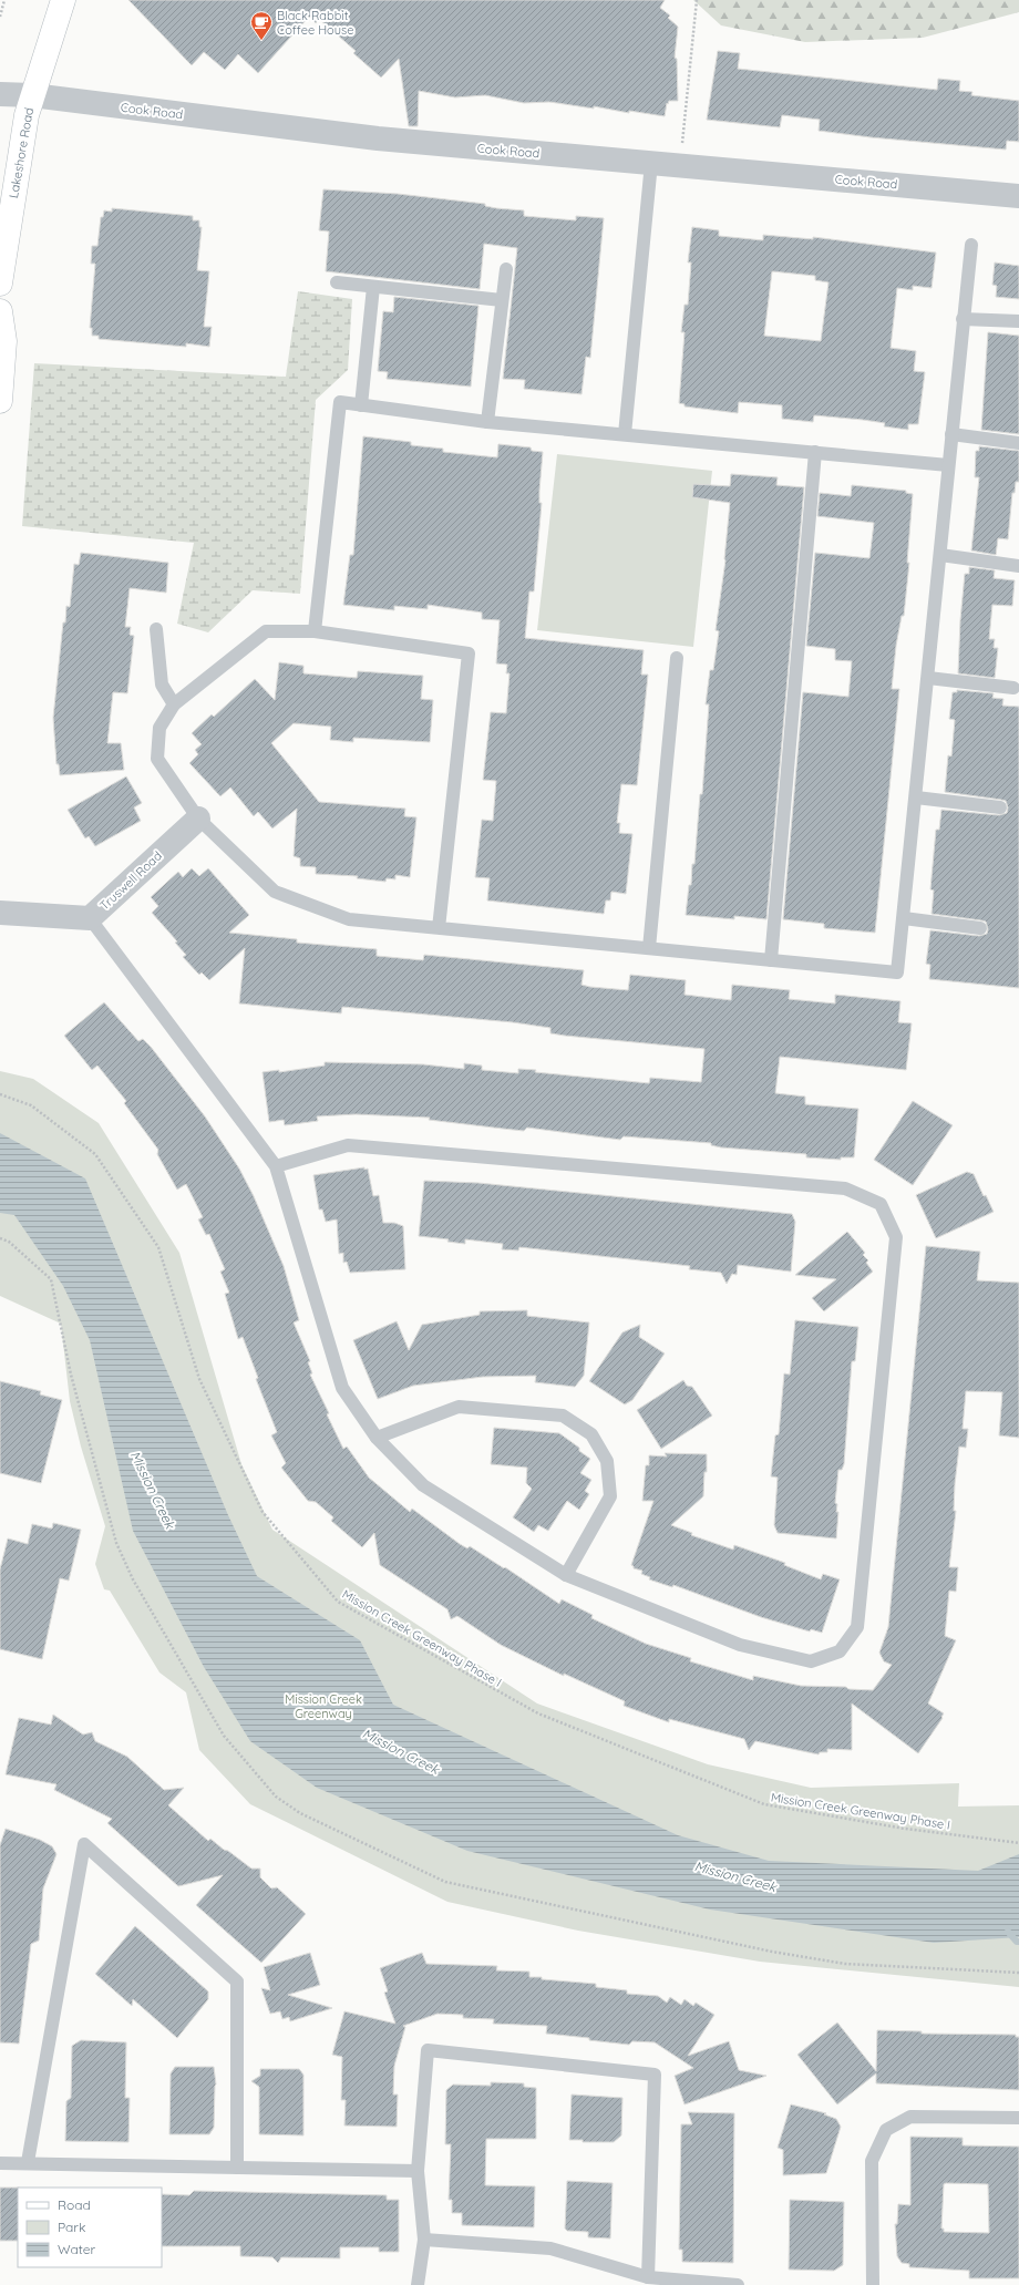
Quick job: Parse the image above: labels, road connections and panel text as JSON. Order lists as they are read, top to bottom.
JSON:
{
  "streets": {
    "main road": ["Lakeshore Road"],
    "street": ["Cook Road", "Truswell Road"],
    "path": ["Mission Creek Greenway Phase I"]
  },
  "crossings": [
    ["Cook Road", "Lakeshore Road"]
  ],
  "water": ["Mission Creek"],
  "parks": ["Mission Creek Greenway"],
  "places": {
    "cafe": ["Black Rabbit Coffee House"]
  },
  "legend": ["Road", "Park", "Water"]
}
